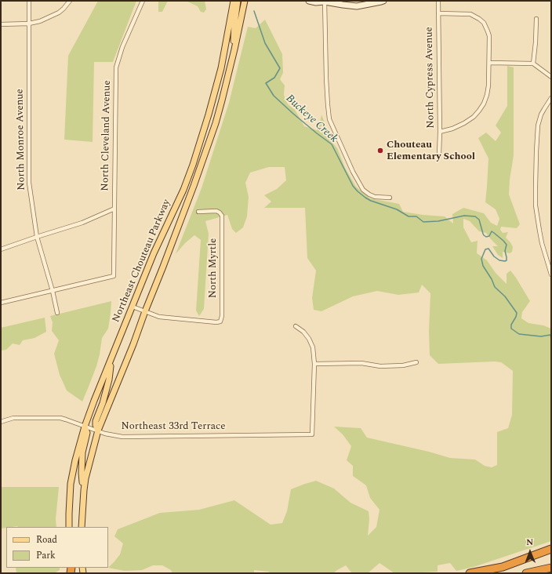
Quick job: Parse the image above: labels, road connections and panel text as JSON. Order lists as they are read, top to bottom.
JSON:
{
  "streets": {
    "main road": ["Northeast Chouteau Parkway"],
    "street": [
      "North Cypress Avenue",
      "North Cleveland Avenue",
      "North Monroe Avenue",
      "North Myrtle",
      "Northeast 33rd Terrace"
    ]
  },
  "crossings": [
    ["North Cleveland Avenue", "North Monroe Avenue"],
    ["Northeast Chouteau Parkway", "North Myrtle"],
    ["Northeast Chouteau Parkway", "Northeast 33rd Terrace"]
  ],
  "water": ["Buckeye Creek"],
  "places": ["Chouteau Elementary School"],
  "legend": ["Road", "Park"],
  "north": "top"
}
